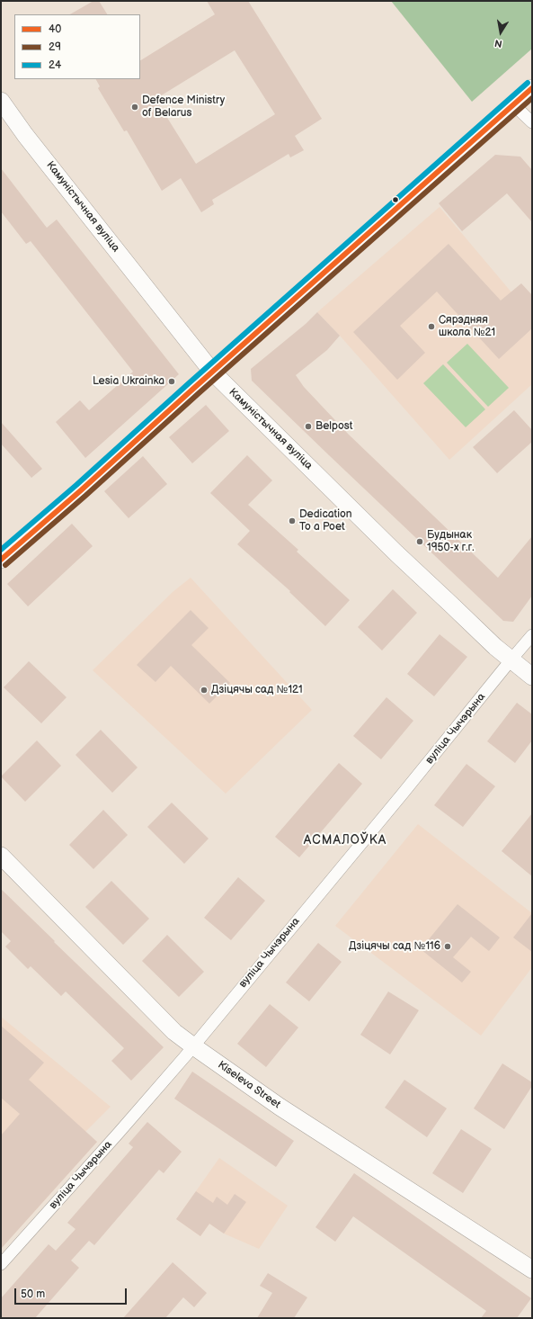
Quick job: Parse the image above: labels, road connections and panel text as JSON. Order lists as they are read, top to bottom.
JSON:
{
  "streets": {
    "street": ["Камуністычная вуліца", "вуліца Чычэрына", "Kiseleva Street"]
  },
  "crossings": [
    ["Камуністычная вуліца", "вуліца Чычэрына"],
    ["вуліца Чычэрына", "Kiseleva Street"]
  ],
  "districts": ["АСМАЛОЎКА"],
  "places": [
    "Defence Ministry of Belarus",
    "Сярэдняя школа №21",
    "Lesia Ukrainka",
    "Belpost",
    "Dedication To a Poet",
    "Будынак 1950-х г.г.",
    "Дзіцячы сад №121",
    "Дзіцячы сад №116"
  ],
  "lines": ["transit line 24", "transit line 40", "transit line 29"],
  "legend": ["40", "29", "24"],
  "scale_bar": "50 m",
  "north": "bottom"
}
